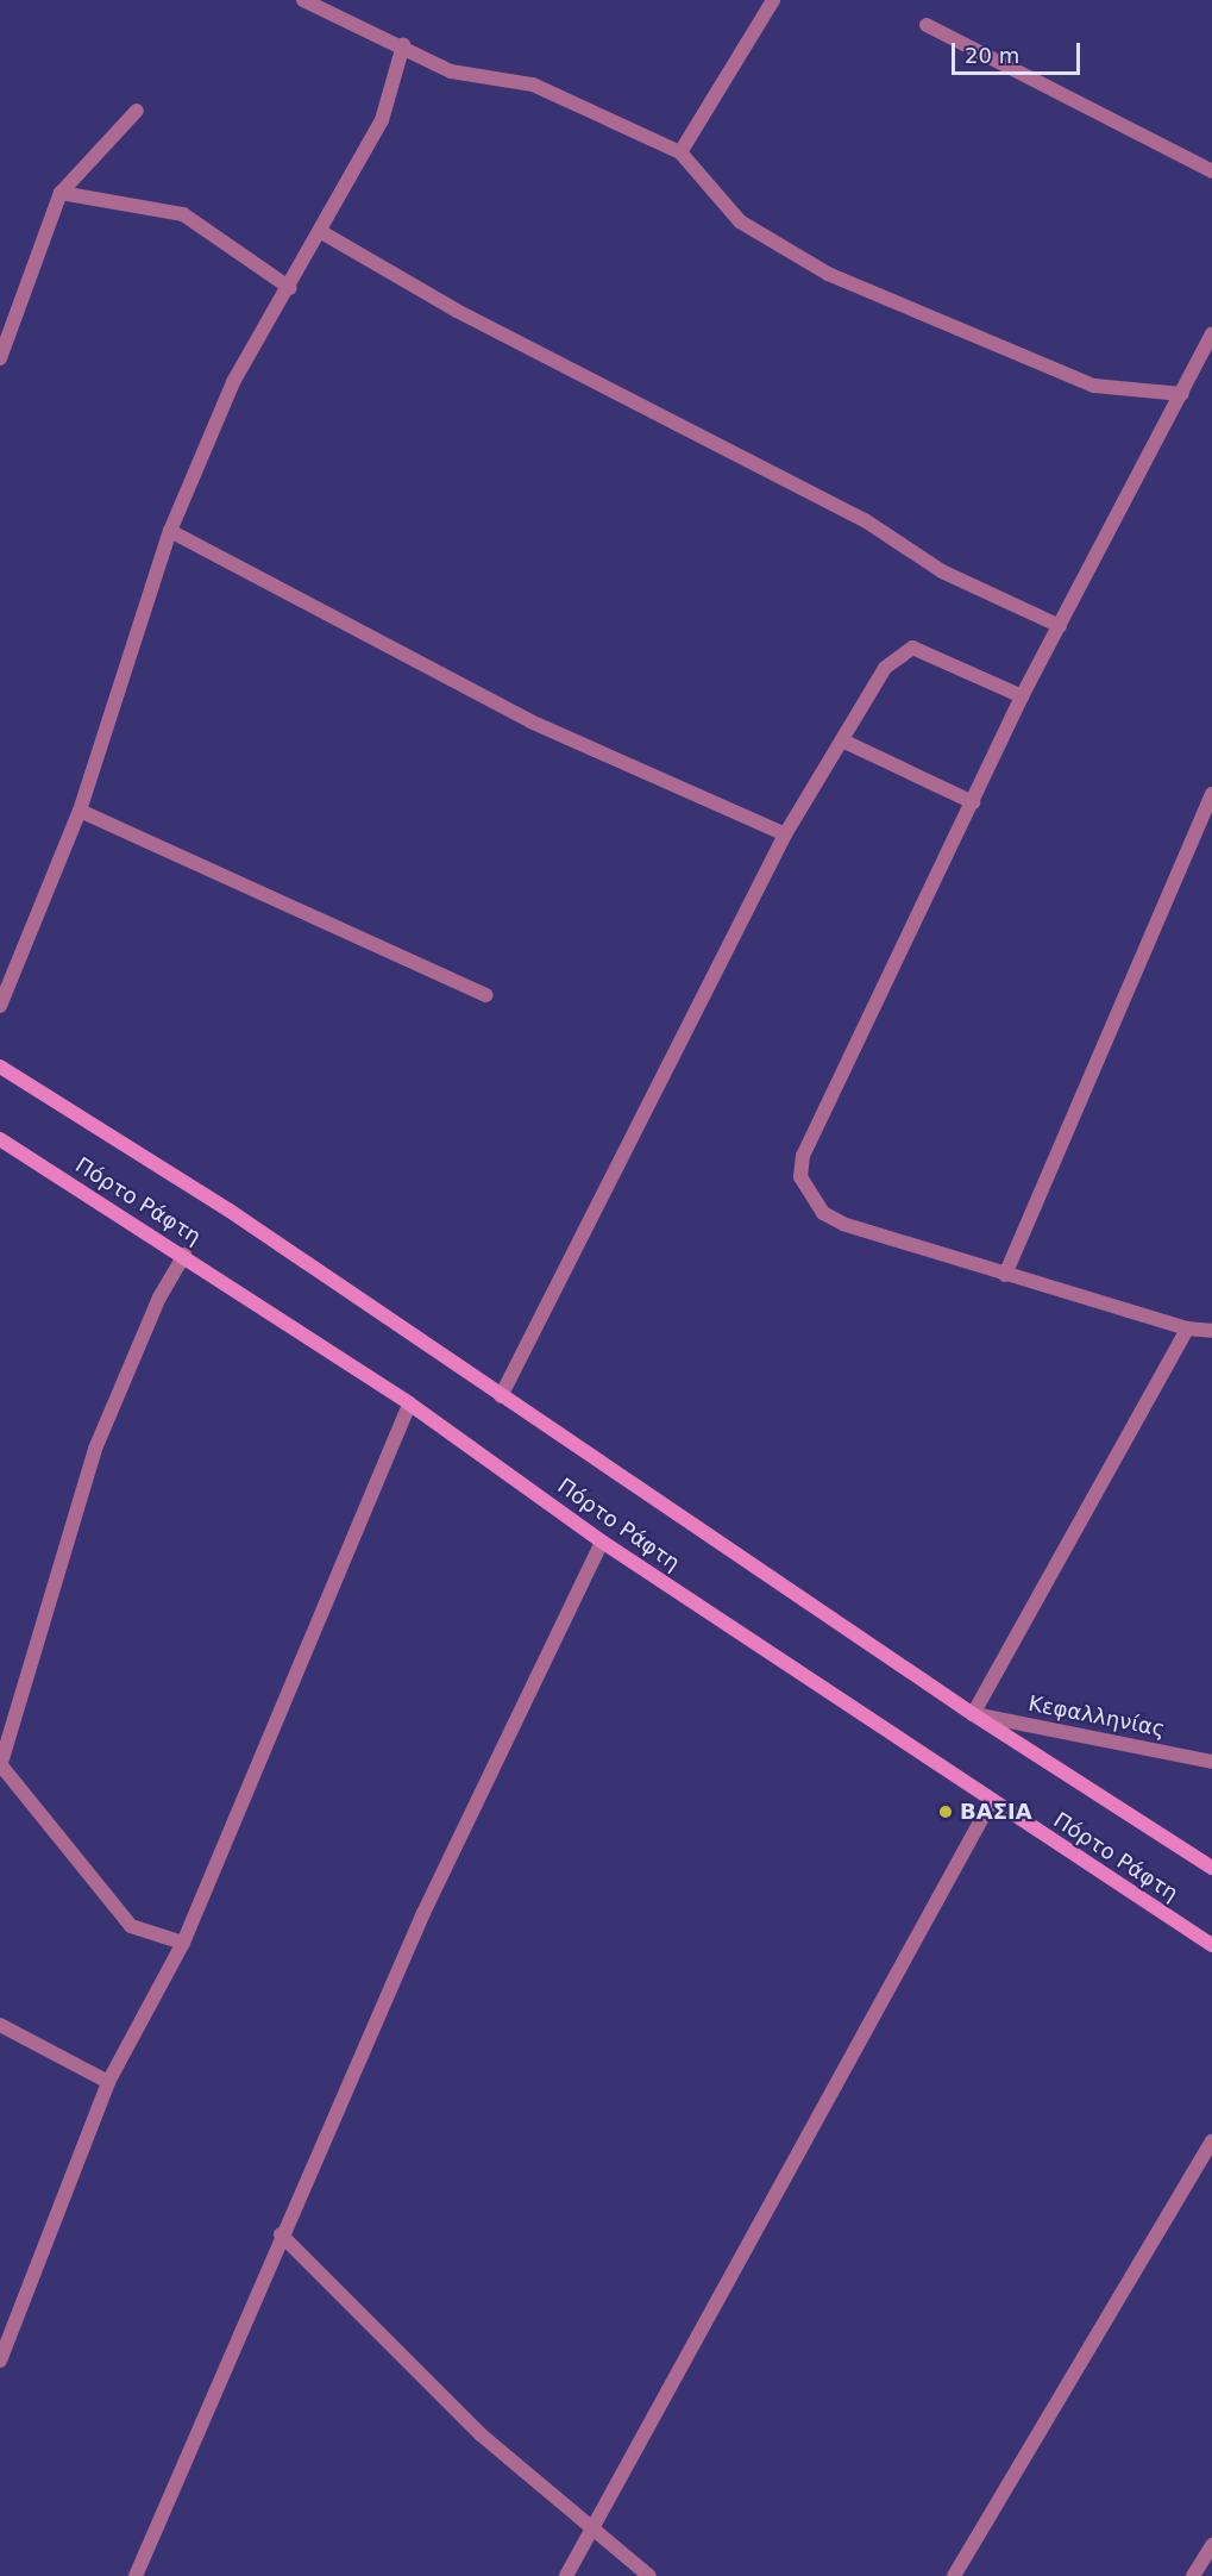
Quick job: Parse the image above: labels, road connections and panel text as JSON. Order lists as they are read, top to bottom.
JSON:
{
  "streets": {
    "main road": ["Πόρτο Ράφτη"],
    "street": ["Κεφαλληνίας"]
  },
  "crossings": [
    ["Πόρτο Ράφτη", "Κεφαλληνίας"]
  ],
  "places": ["ΒΑΣΙΑ"],
  "scale_bar": "20 m"
}
